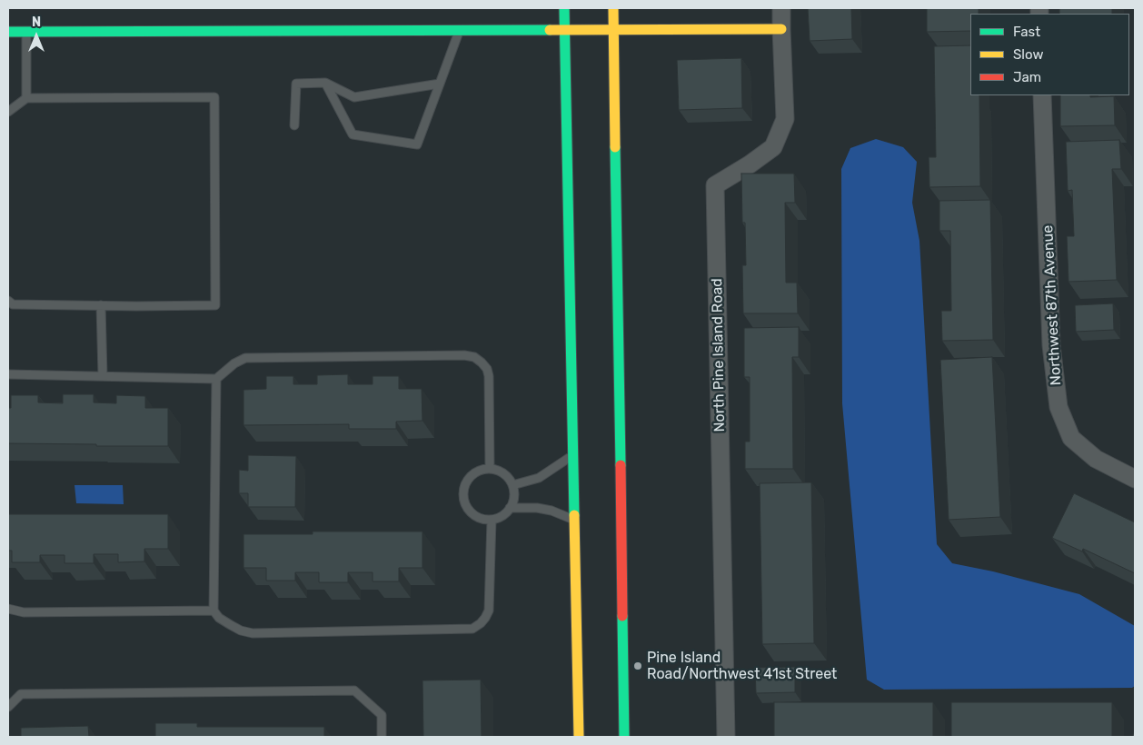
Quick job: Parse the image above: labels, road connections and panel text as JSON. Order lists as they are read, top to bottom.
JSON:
{
  "streets": {
    "street": ["Northwest 87th Avenue", "North Pine Island Road"]
  },
  "places": ["Pine Island Road/Northwest 41st Street"],
  "legend": ["Fast", "Slow", "Jam"],
  "north": "top"
}
